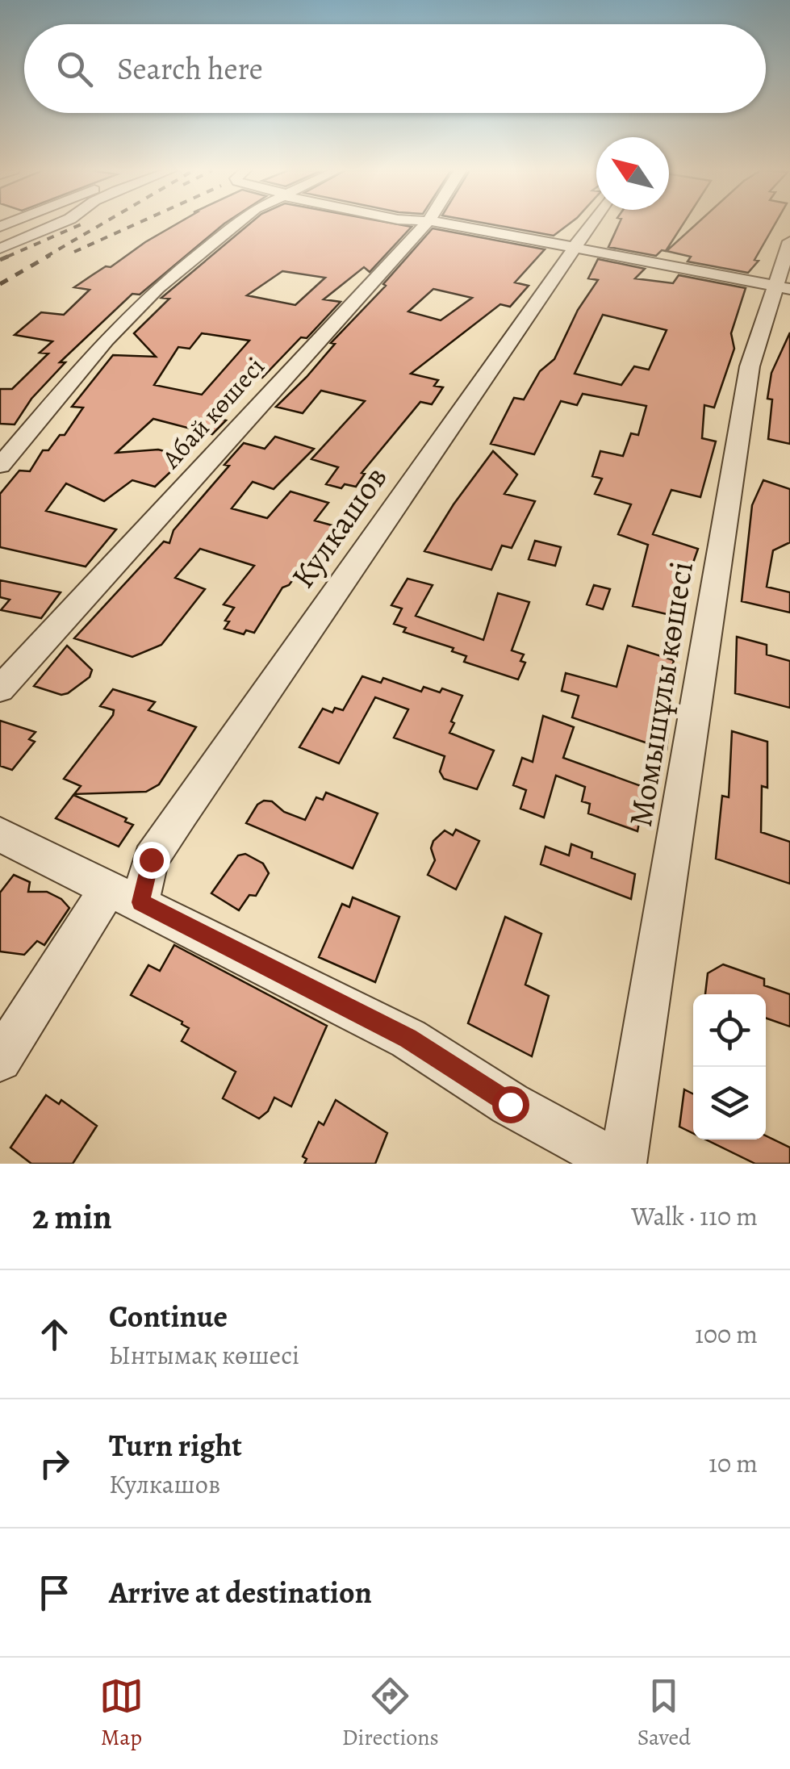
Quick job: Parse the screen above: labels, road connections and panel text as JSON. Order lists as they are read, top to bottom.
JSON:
{
  "streets": {
    "street": ["Абай көшесі", "Кулкашов", "Момышұлы көшесі"]
  },
  "north": "top left",
  "page": {
    "search": "Search here",
    "heading": ["2 min", "Walk · 110 m"],
    "list": [
      ["Continue", "Ынтымақ көшесі", "100 m"],
      ["Turn right", "Кулкашов", "10 m"],
      "Arrive at destination"
    ],
    "nav": ["Map", "Directions", "Saved"]
  }
}
